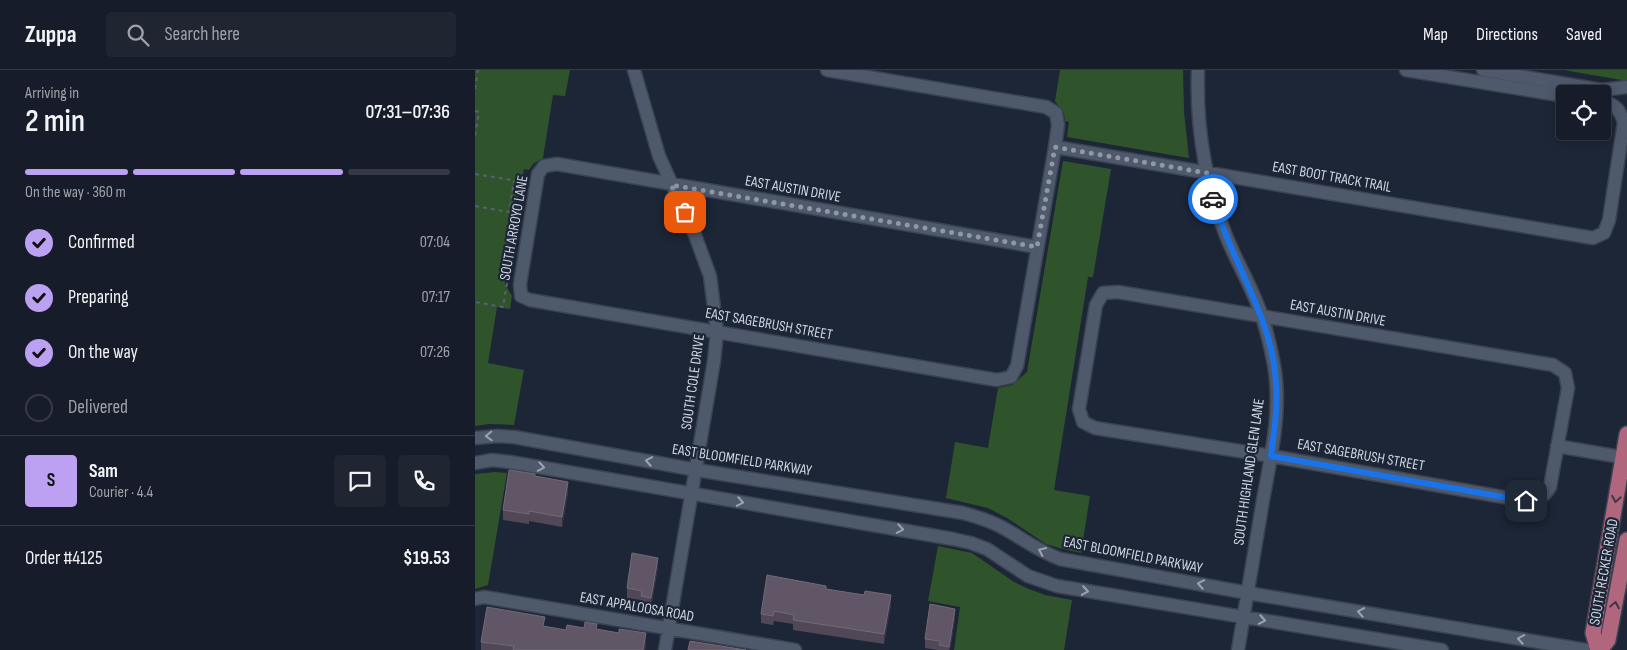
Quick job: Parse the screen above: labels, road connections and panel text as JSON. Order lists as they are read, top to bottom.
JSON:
{
  "streets": {
    "main road": ["SOUTH RECKER ROAD"],
    "street": [
      "EAST BOOT TRACK TRAIL",
      "EAST AUSTIN DRIVE",
      "SOUTH ARROYO LANE",
      "EAST SAGEBRUSH STREET",
      "SOUTH COLE DRIVE",
      "EAST BLOOMFIELD PARKWAY",
      "SOUTH HIGHLAND GLEN LANE",
      "EAST APPALOOSA ROAD"
    ]
  },
  "crossings": [
    ["EAST BOOT TRACK TRAIL", "SOUTH HIGHLAND GLEN LANE"],
    ["EAST AUSTIN DRIVE", "SOUTH ARROYO LANE"],
    ["EAST AUSTIN DRIVE", "EAST SAGEBRUSH STREET"],
    ["EAST AUSTIN DRIVE", "SOUTH COLE DRIVE"],
    ["EAST AUSTIN DRIVE", "SOUTH HIGHLAND GLEN LANE"],
    ["SOUTH ARROYO LANE", "EAST SAGEBRUSH STREET"],
    ["EAST SAGEBRUSH STREET", "SOUTH COLE DRIVE"],
    ["EAST SAGEBRUSH STREET", "SOUTH HIGHLAND GLEN LANE"],
    ["SOUTH COLE DRIVE", "EAST BLOOMFIELD PARKWAY"],
    ["SOUTH COLE DRIVE", "EAST APPALOOSA ROAD"],
    ["EAST BLOOMFIELD PARKWAY", "SOUTH HIGHLAND GLEN LANE"]
  ],
  "page": {
    "header": "Zuppa",
    "search": "Search here",
    "nav": ["Map", "Directions", "Saved"],
    "heading": ["2 min", "Arriving in", "07:31–07:36"],
    "panel": [
      "Sam",
      "Courier · 4.4",
      "Order #4125",
      "$19.53"
    ],
    "bar": "On the way · 360 m",
    "list": [
      ["Confirmed", "07:04"],
      ["Preparing", "07:17"],
      ["On the way", "07:26"],
      "Delivered"
    ],
    "round": "S"
  }
}
